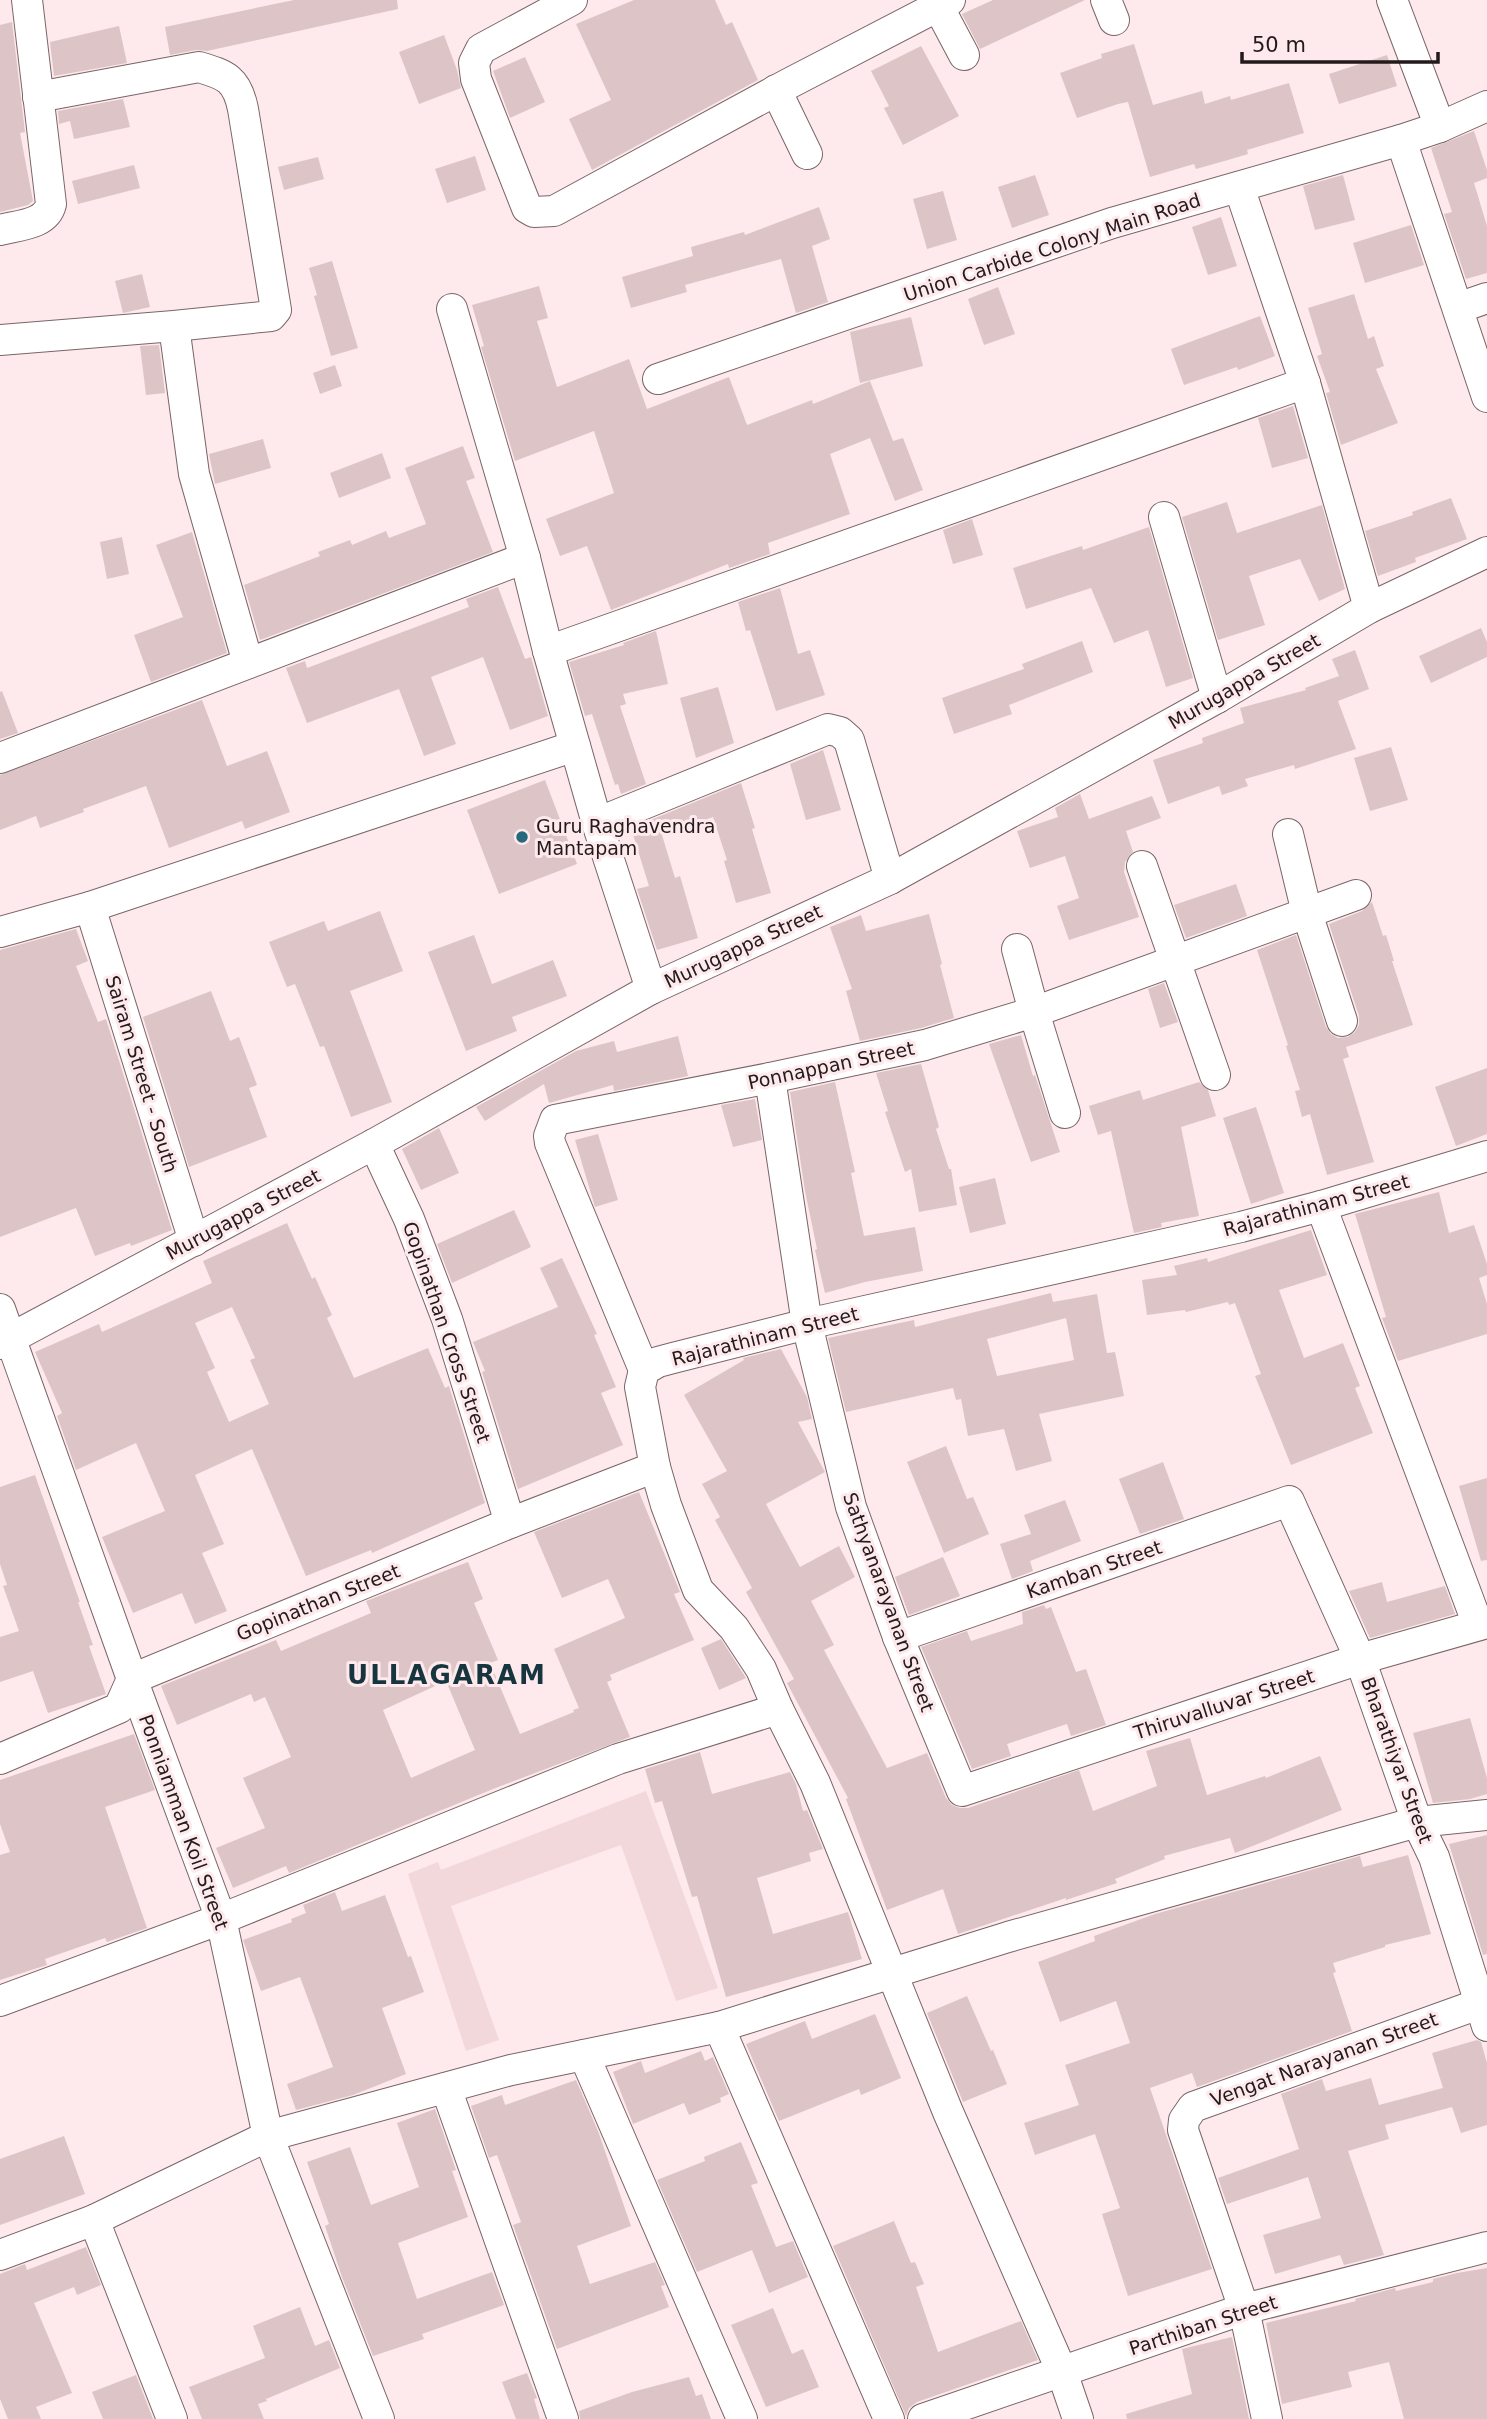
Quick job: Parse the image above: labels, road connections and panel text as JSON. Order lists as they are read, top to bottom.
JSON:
{
  "streets": {
    "street": [
      "Union Carbide Colony Main Road",
      "Murugappa Street",
      "Ponnappan Street",
      "Sairam Street - South",
      "Rajarathinam Street",
      "Gopinathan Cross Street",
      "Kamban Street",
      "Gopinathan Street",
      "Sathyanarayanan Street",
      "Thiruvalluvar Street",
      "Bharathiyar Street",
      "Ponniamman Koil Street",
      "Vengat Narayanan Street",
      "Parthiban Street"
    ]
  },
  "crossings": [
    ["Murugappa Street", "Sairam Street - South"],
    ["Murugappa Street", "Gopinathan Cross Street"],
    ["Murugappa Street", "Ponniamman Koil Street"],
    ["Ponnappan Street", "Rajarathinam Street"],
    ["Ponnappan Street", "Sathyanarayanan Street"],
    ["Rajarathinam Street", "Sathyanarayanan Street"],
    ["Gopinathan Cross Street", "Gopinathan Street"],
    ["Kamban Street", "Sathyanarayanan Street"],
    ["Kamban Street", "Bharathiyar Street"],
    ["Gopinathan Street", "Ponniamman Koil Street"],
    ["Sathyanarayanan Street", "Thiruvalluvar Street"],
    ["Thiruvalluvar Street", "Bharathiyar Street"],
    ["Bharathiyar Street", "Vengat Narayanan Street"],
    ["Vengat Narayanan Street", "Parthiban Street"]
  ],
  "districts": ["ULLAGARAM"],
  "places": ["Guru Raghavendra Mantapam"],
  "scale_bar": "50 m"
}
